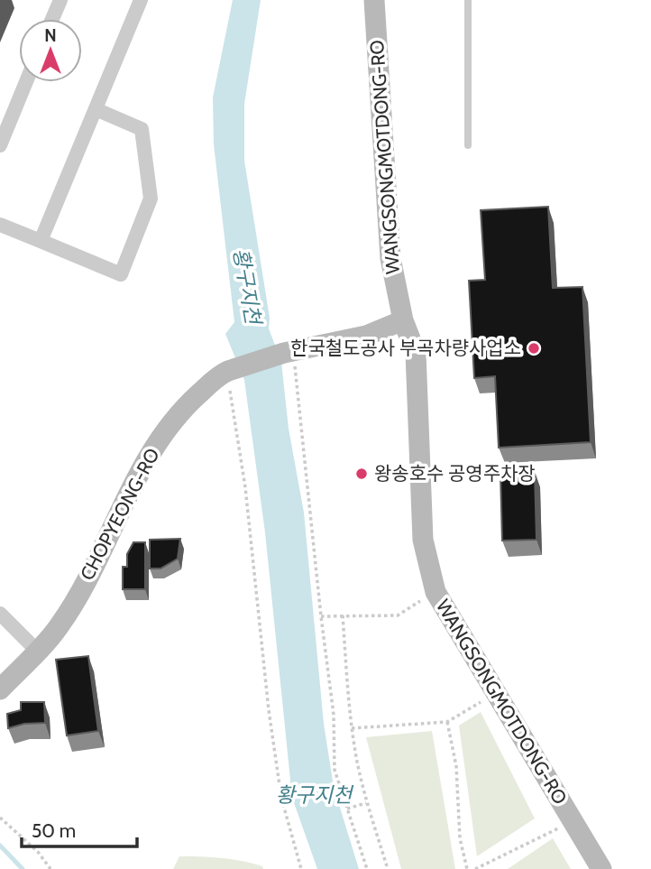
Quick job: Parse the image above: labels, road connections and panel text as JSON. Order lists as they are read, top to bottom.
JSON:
{
  "streets": {
    "street": ["WANGSONGMOTDONG-RO", "CHOPYEONG-RO"]
  },
  "crossings": [
    ["WANGSONGMOTDONG-RO", "CHOPYEONG-RO"]
  ],
  "water": ["황구지천"],
  "places": ["한국철도공사 부곡차량사업소", "왕송호수 공영주차장"],
  "scale_bar": "50 m",
  "north": "top"
}
